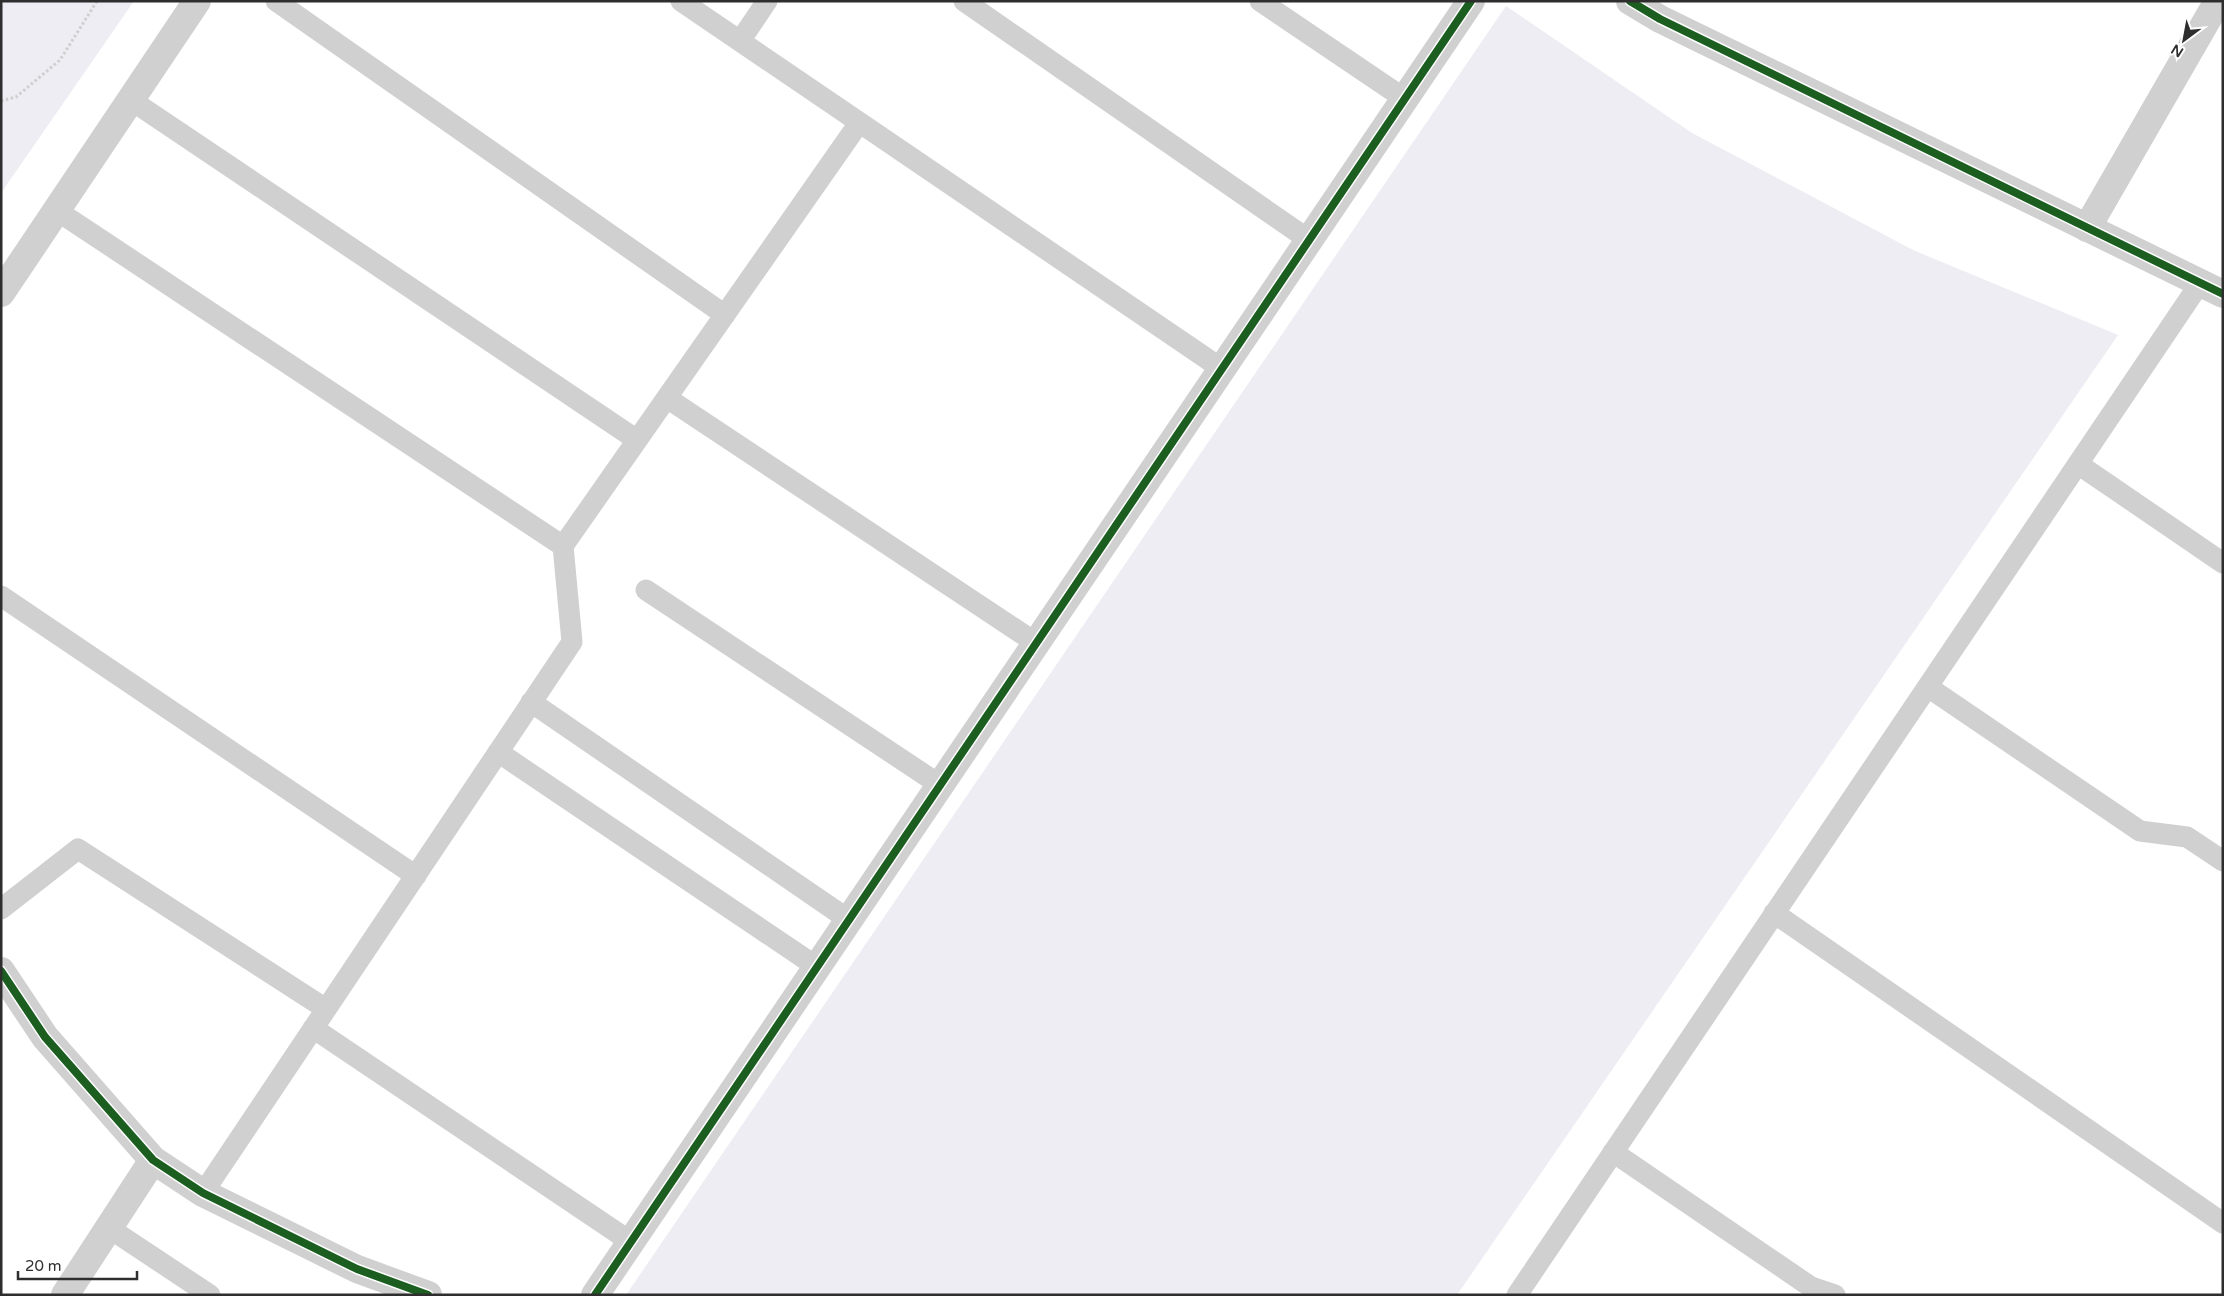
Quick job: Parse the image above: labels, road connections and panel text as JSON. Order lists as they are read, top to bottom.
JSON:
{
  "scale_bar": "20 m",
  "north": "bottom left"
}
